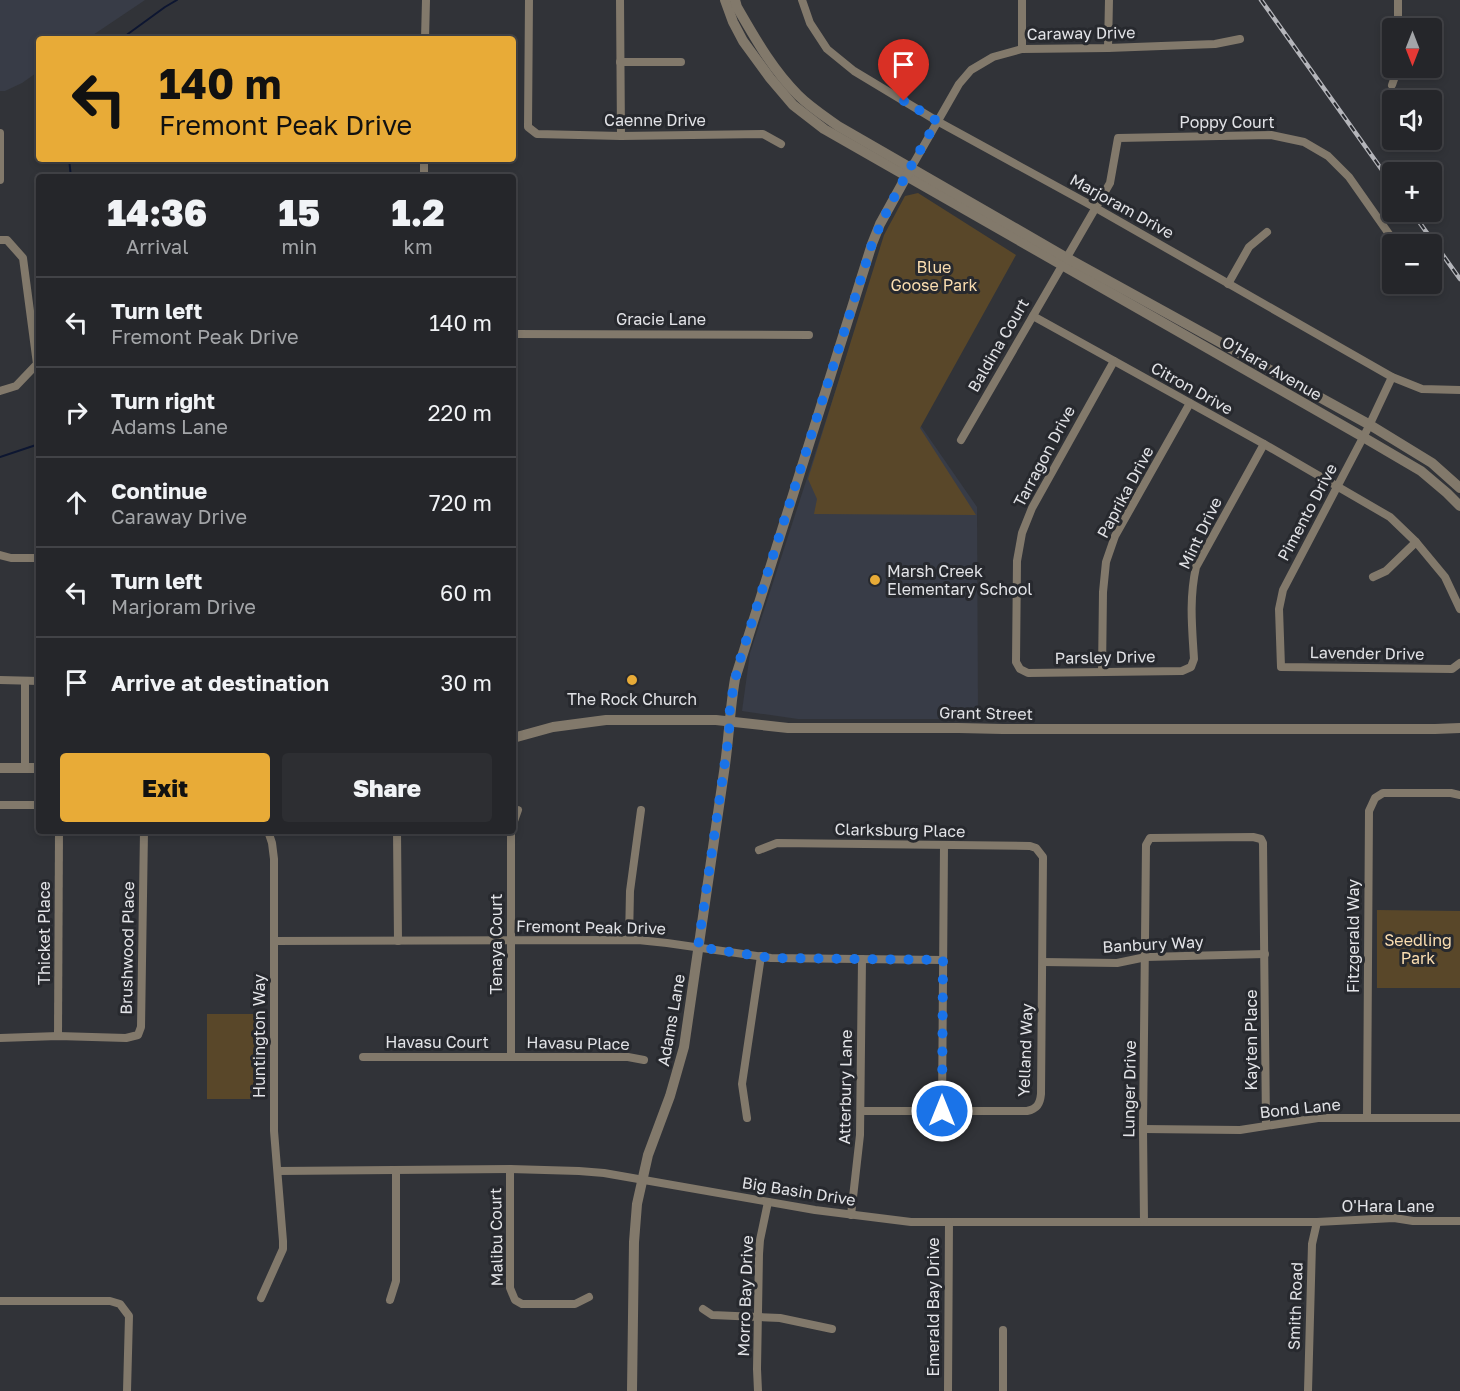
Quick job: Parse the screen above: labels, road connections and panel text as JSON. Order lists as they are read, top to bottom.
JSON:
{
  "streets": {
    "street": [
      "Caraway Drive",
      "Caenne Drive",
      "Poppy Court",
      "Marjoram Drive",
      "Gracie Lane",
      "Baldina Court",
      "O'Hara Avenue",
      "Citron Drive",
      "Tarragon Drive",
      "Paprika Drive",
      "Pimento Drive",
      "Mint Drive",
      "Lavender Drive",
      "Parsley Drive",
      "Grant Street",
      "Clarksburg Place",
      "Fremont Peak Drive",
      "Thicket Place",
      "Fitzgerald Way",
      "Tenaya Court",
      "Banbury Way",
      "Brushwood Place",
      "Adams Lane",
      "Huntington Way",
      "Kayten Place",
      "Havasu Court",
      "Havasu Place",
      "Yelland Way",
      "Atterbury Lane",
      "Lunger Drive",
      "Bond Lane",
      "Big Basin Drive",
      "O'Hara Lane",
      "Malibu Court",
      "Morro Bay Drive",
      "Smith Road",
      "Emerald Bay Drive"
    ]
  },
  "crossings": [
    ["Caraway Drive", "Marjoram Drive"],
    ["Caraway Drive", "O'Hara Avenue"],
    ["Caraway Drive", "Adams Lane"],
    ["Poppy Court", "Baldina Court"],
    ["Marjoram Drive", "Baldina Court"],
    ["Marjoram Drive", "Pimento Drive"],
    ["Baldina Court", "O'Hara Avenue"],
    ["Baldina Court", "Citron Drive"],
    ["O'Hara Avenue", "Pimento Drive"],
    ["O'Hara Avenue", "Adams Lane"],
    ["Citron Drive", "Tarragon Drive"],
    ["Citron Drive", "Paprika Drive"],
    ["Citron Drive", "Pimento Drive"],
    ["Citron Drive", "Mint Drive"],
    ["Tarragon Drive", "Parsley Drive"],
    ["Paprika Drive", "Parsley Drive"],
    ["Pimento Drive", "Lavender Drive"],
    ["Mint Drive", "Parsley Drive"],
    ["Grant Street", "Adams Lane"],
    ["Clarksburg Place", "Yelland Way"],
    ["Fremont Peak Drive", "Tenaya Court"],
    ["Fremont Peak Drive", "Adams Lane"],
    ["Fremont Peak Drive", "Huntington Way"],
    ["Fremont Peak Drive", "Atterbury Lane"],
    ["Thicket Place", "Brushwood Place"],
    ["Fitzgerald Way", "Bond Lane"],
    ["Tenaya Court", "Havasu Court"],
    ["Tenaya Court", "Havasu Place"],
    ["Banbury Way", "Kayten Place"],
    ["Banbury Way", "Yelland Way"],
    ["Banbury Way", "Lunger Drive"],
    ["Adams Lane", "Big Basin Drive"],
    ["Huntington Way", "Big Basin Drive"],
    ["Kayten Place", "Lunger Drive"],
    ["Kayten Place", "Bond Lane"],
    ["Havasu Court", "Havasu Place"],
    ["Yelland Way", "Atterbury Lane"],
    ["Atterbury Lane", "Big Basin Drive"],
    ["Lunger Drive", "Bond Lane"],
    ["Lunger Drive", "Big Basin Drive"],
    ["Big Basin Drive", "O'Hara Lane"],
    ["Big Basin Drive", "Malibu Court"],
    ["Big Basin Drive", "Morro Bay Drive"],
    ["Big Basin Drive", "Smith Road"],
    ["Big Basin Drive", "Emerald Bay Drive"],
    ["O'Hara Lane", "Smith Road"]
  ],
  "parks": ["Blue Goose Park", "Seedling Park"],
  "places": ["Marsh Creek Elementary School", "The Rock Church"],
  "north": "bottom",
  "page": {
    "map_buttons": ["+", "−"],
    "turn": ["140 m", "Fremont Peak Drive"],
    "eta": [
      "14:36",
      "Arrival",
      "15",
      "min",
      "1.2",
      "km"
    ],
    "list": [
      {
        "name": "Turn left",
        "note": "Fremont Peak Drive",
        "value": "140 m"
      },
      {
        "name": "Turn right",
        "note": "Adams Lane",
        "value": "220 m"
      },
      {
        "name": "Continue",
        "note": "Caraway Drive",
        "value": "720 m"
      },
      {
        "name": "Turn left",
        "note": "Marjoram Drive",
        "value": "60 m"
      },
      {
        "name": "Arrive at destination",
        "value": "30 m"
      }
    ],
    "buttons": ["Exit", "Share"]
  }
}
